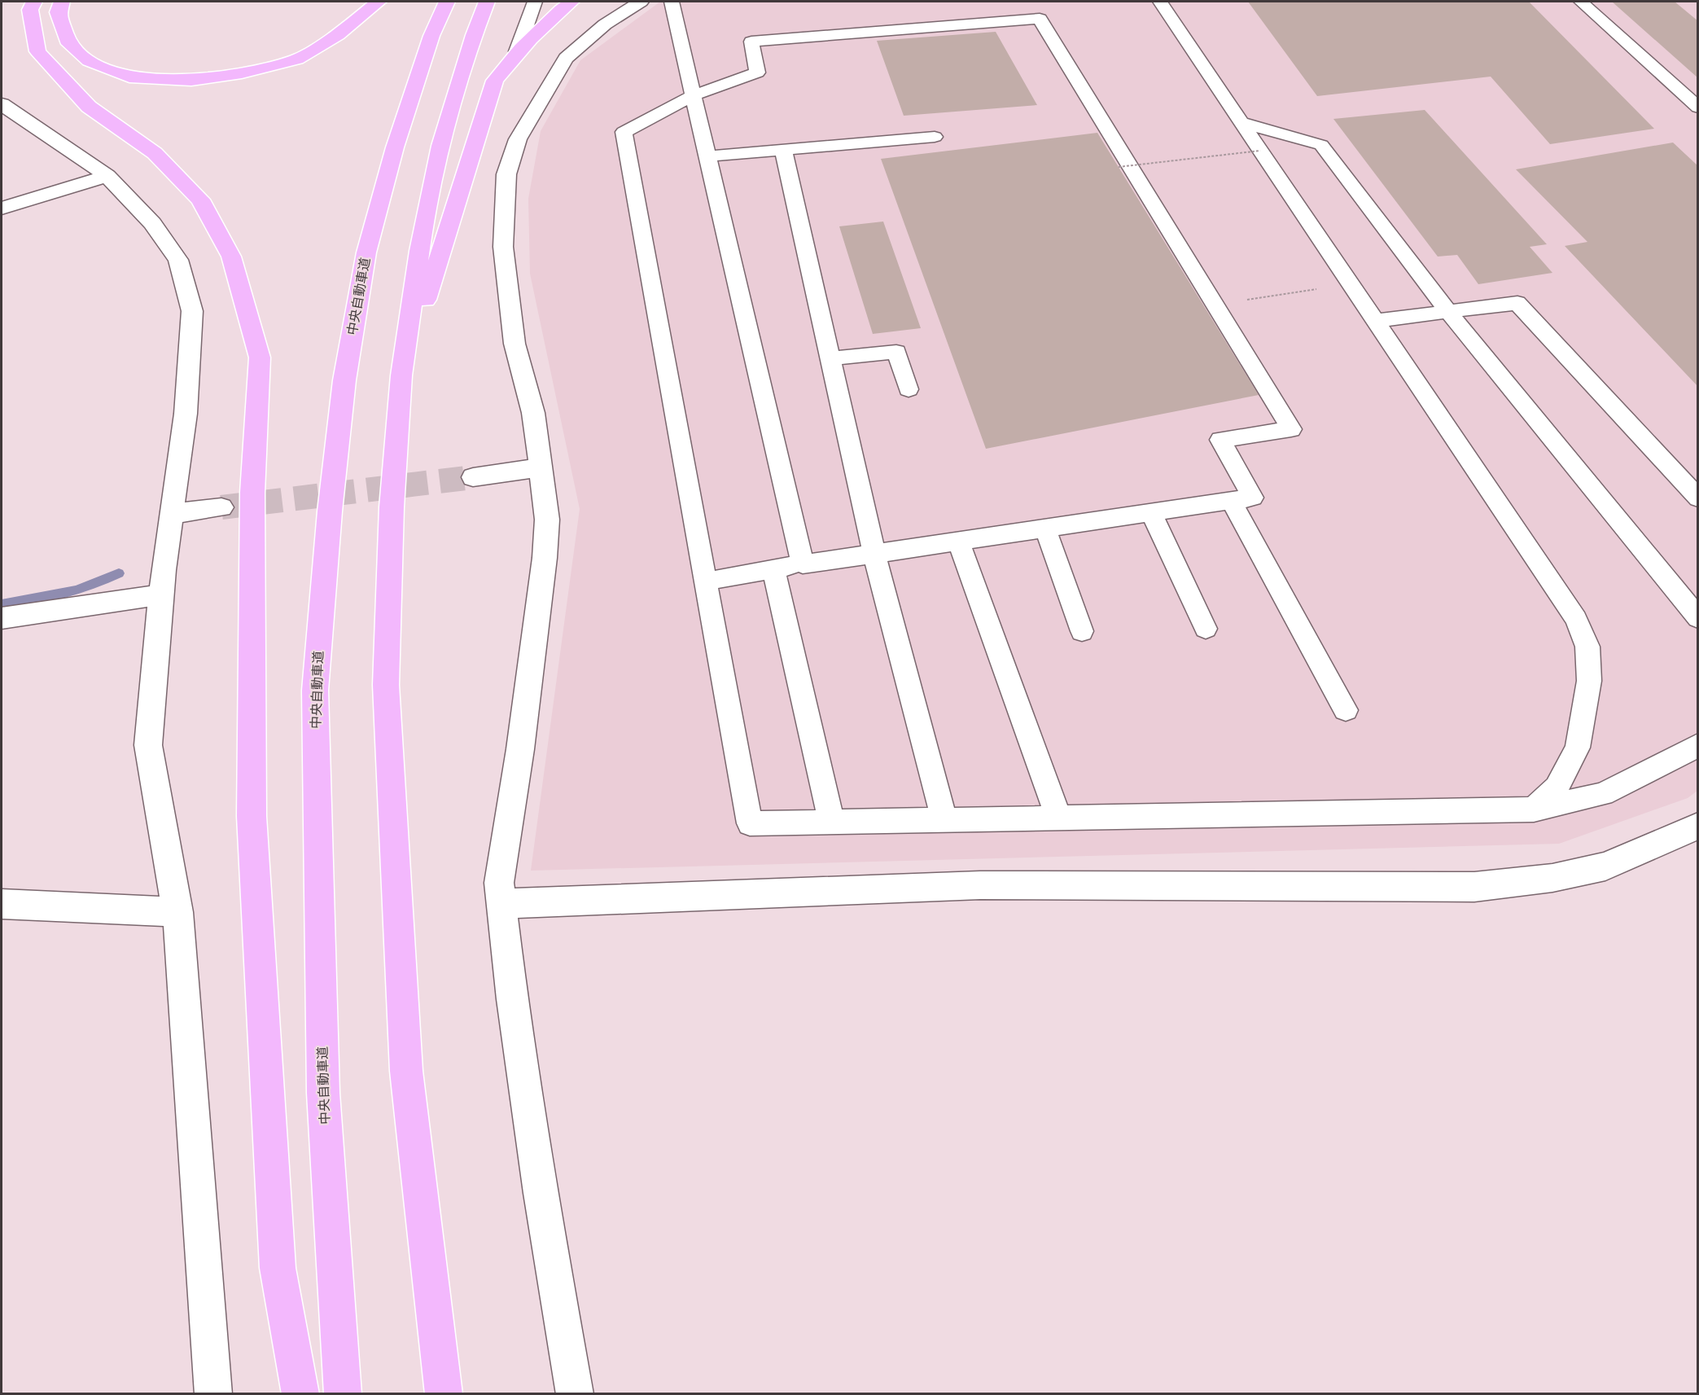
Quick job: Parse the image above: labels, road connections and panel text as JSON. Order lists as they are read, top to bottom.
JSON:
{
  "streets": {
    "highway": ["中央自動車道"]
  }
}
